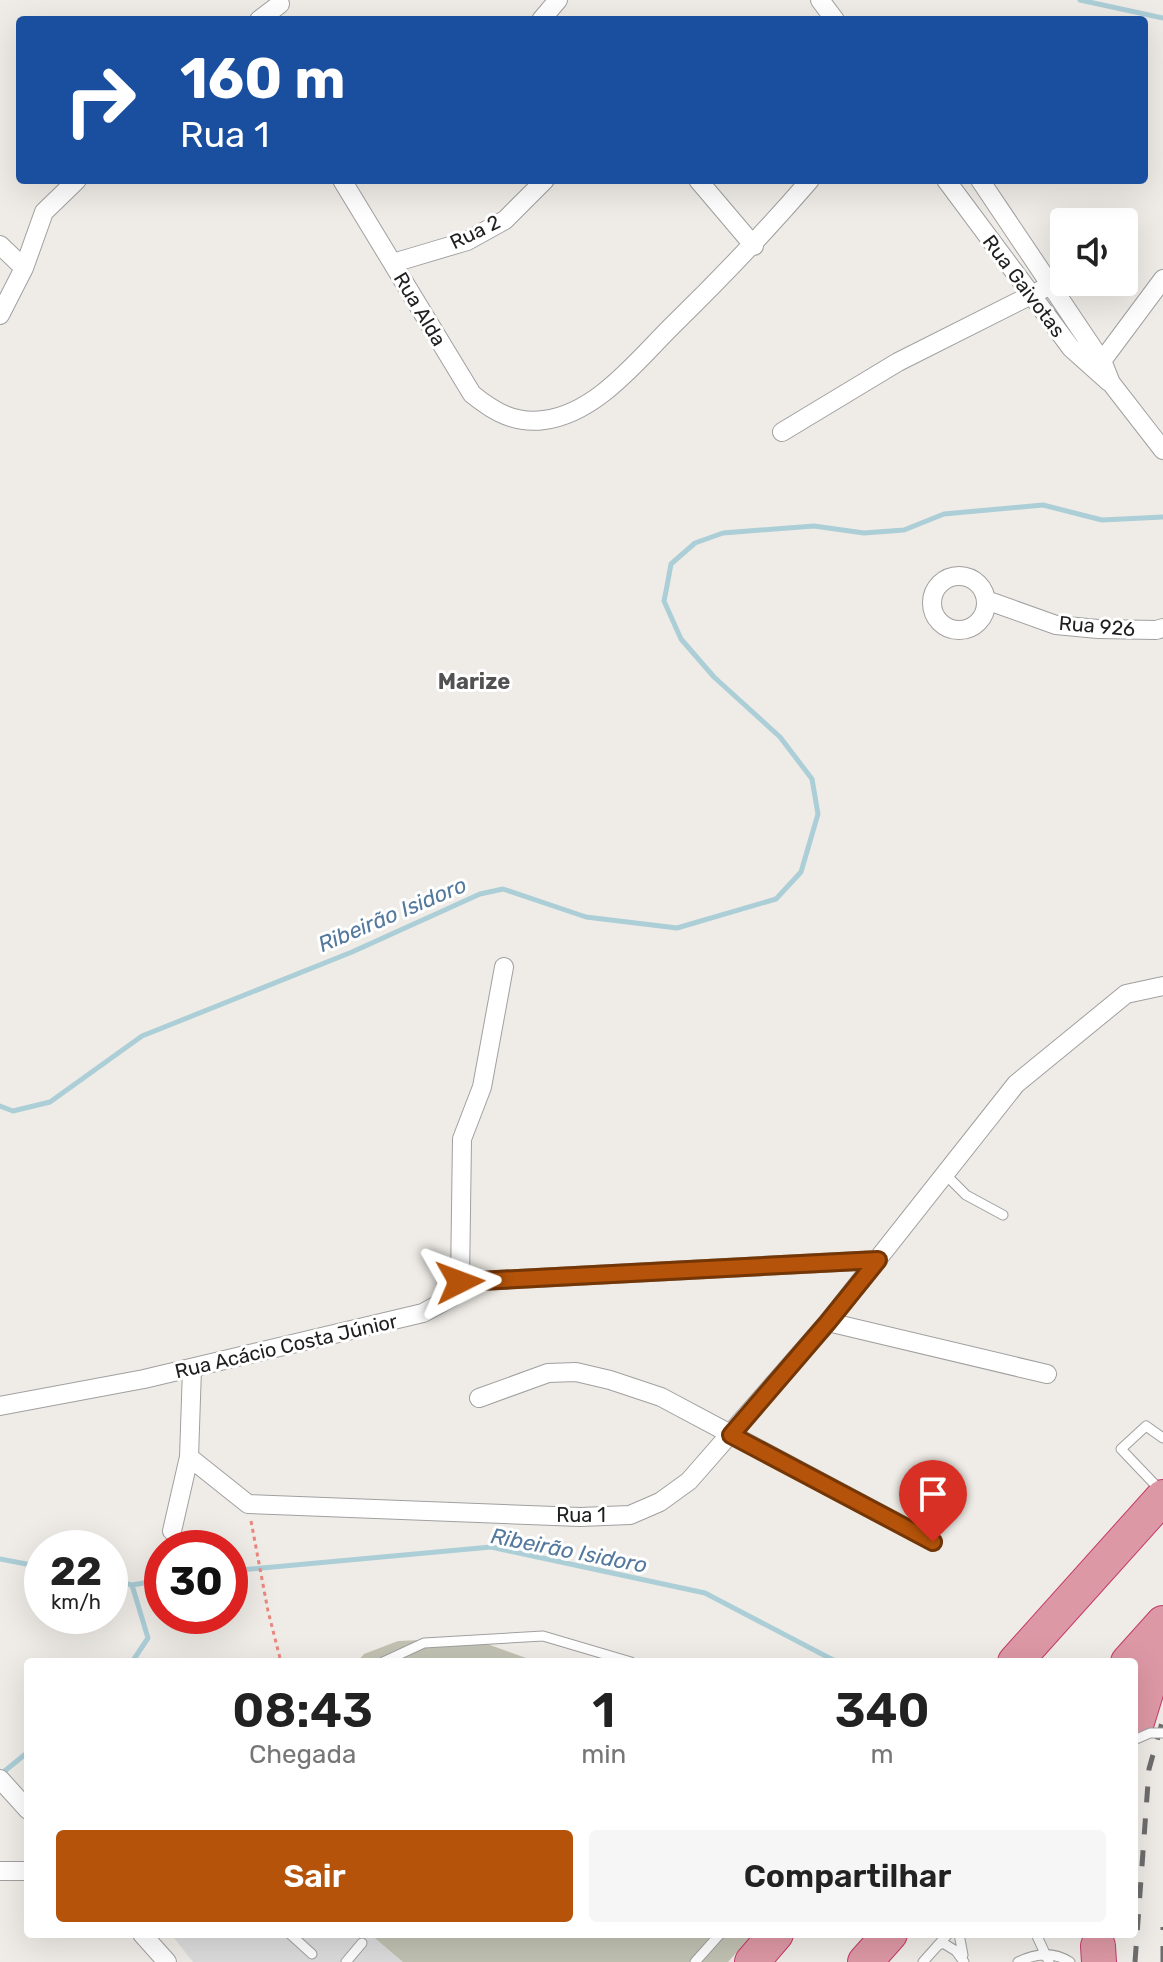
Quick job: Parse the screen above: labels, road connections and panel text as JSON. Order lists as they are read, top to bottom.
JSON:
{
  "streets": {
    "street": [
      "Rua 2",
      "Rua Gaivotas",
      "Rua Alda",
      "Rua 926",
      "Rua Acácio Costa Júnior",
      "Rua 1"
    ]
  },
  "crossings": [
    ["Rua 2", "Rua Alda"]
  ],
  "districts": ["Marize"],
  "water": ["Ribeirão Isidoro"],
  "page": {
    "turn": ["160 m", "Rua 1"],
    "speed": "22 km/h",
    "limit": "30",
    "eta": [
      "08:43",
      "Chegada",
      "1",
      "min",
      "340",
      "m"
    ],
    "buttons": ["Sair", "Compartilhar"]
  }
}
